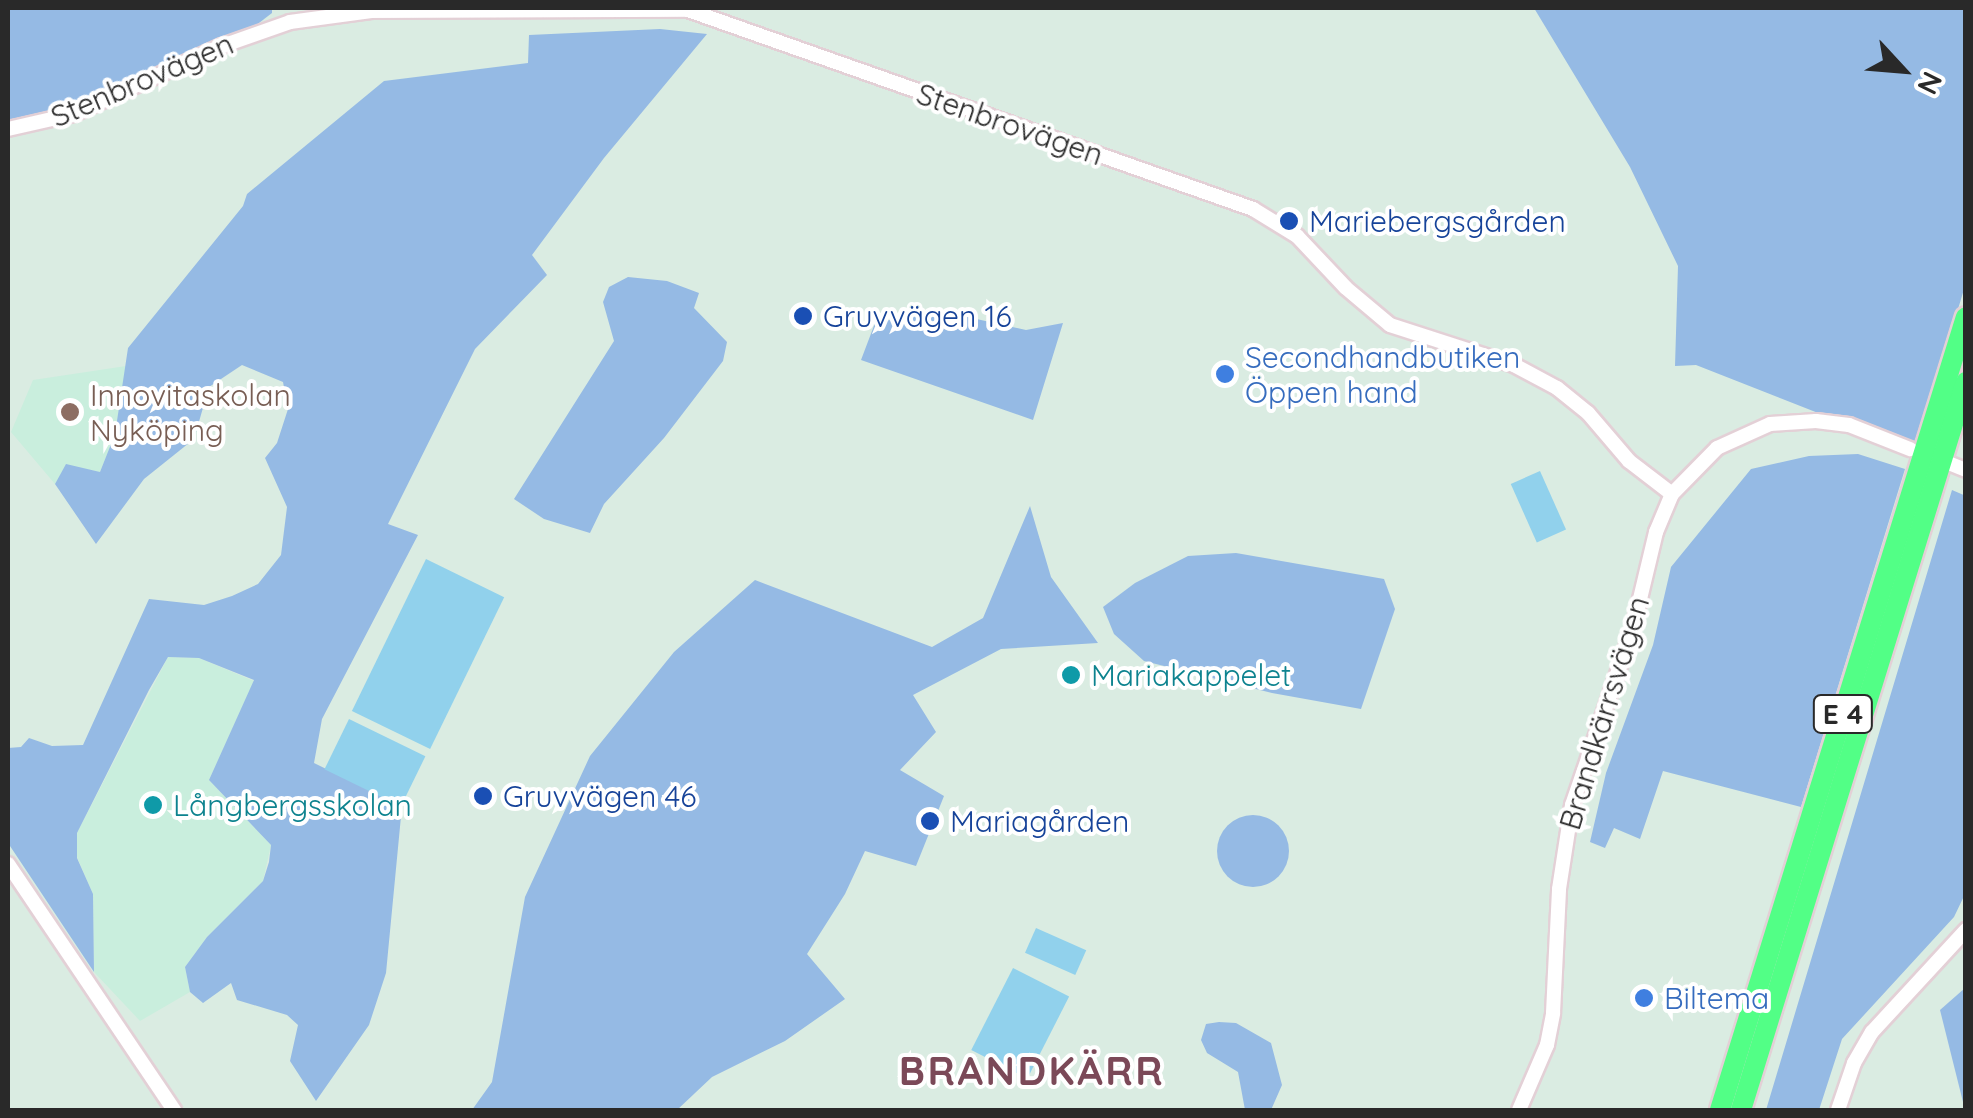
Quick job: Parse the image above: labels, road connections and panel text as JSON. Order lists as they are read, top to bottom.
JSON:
{
  "streets": {
    "highway": ["E 4"],
    "street": ["Stenbrovägen", "Brandkärrsvägen"]
  },
  "crossings": [
    ["Stenbrovägen", "Brandkärrsvägen"]
  ],
  "districts": ["BRANDKÄRR"],
  "places": [
    "Mariebergsgården",
    "Gruvvägen 16",
    "Secondhandbutiken Öppen hand",
    "Innovitaskolan Nyköping",
    "Mariakappelet",
    "Gruvvägen 46",
    "Långbergsskolan",
    "Mariagården",
    "Biltema"
  ],
  "north": "bottom right"
}
